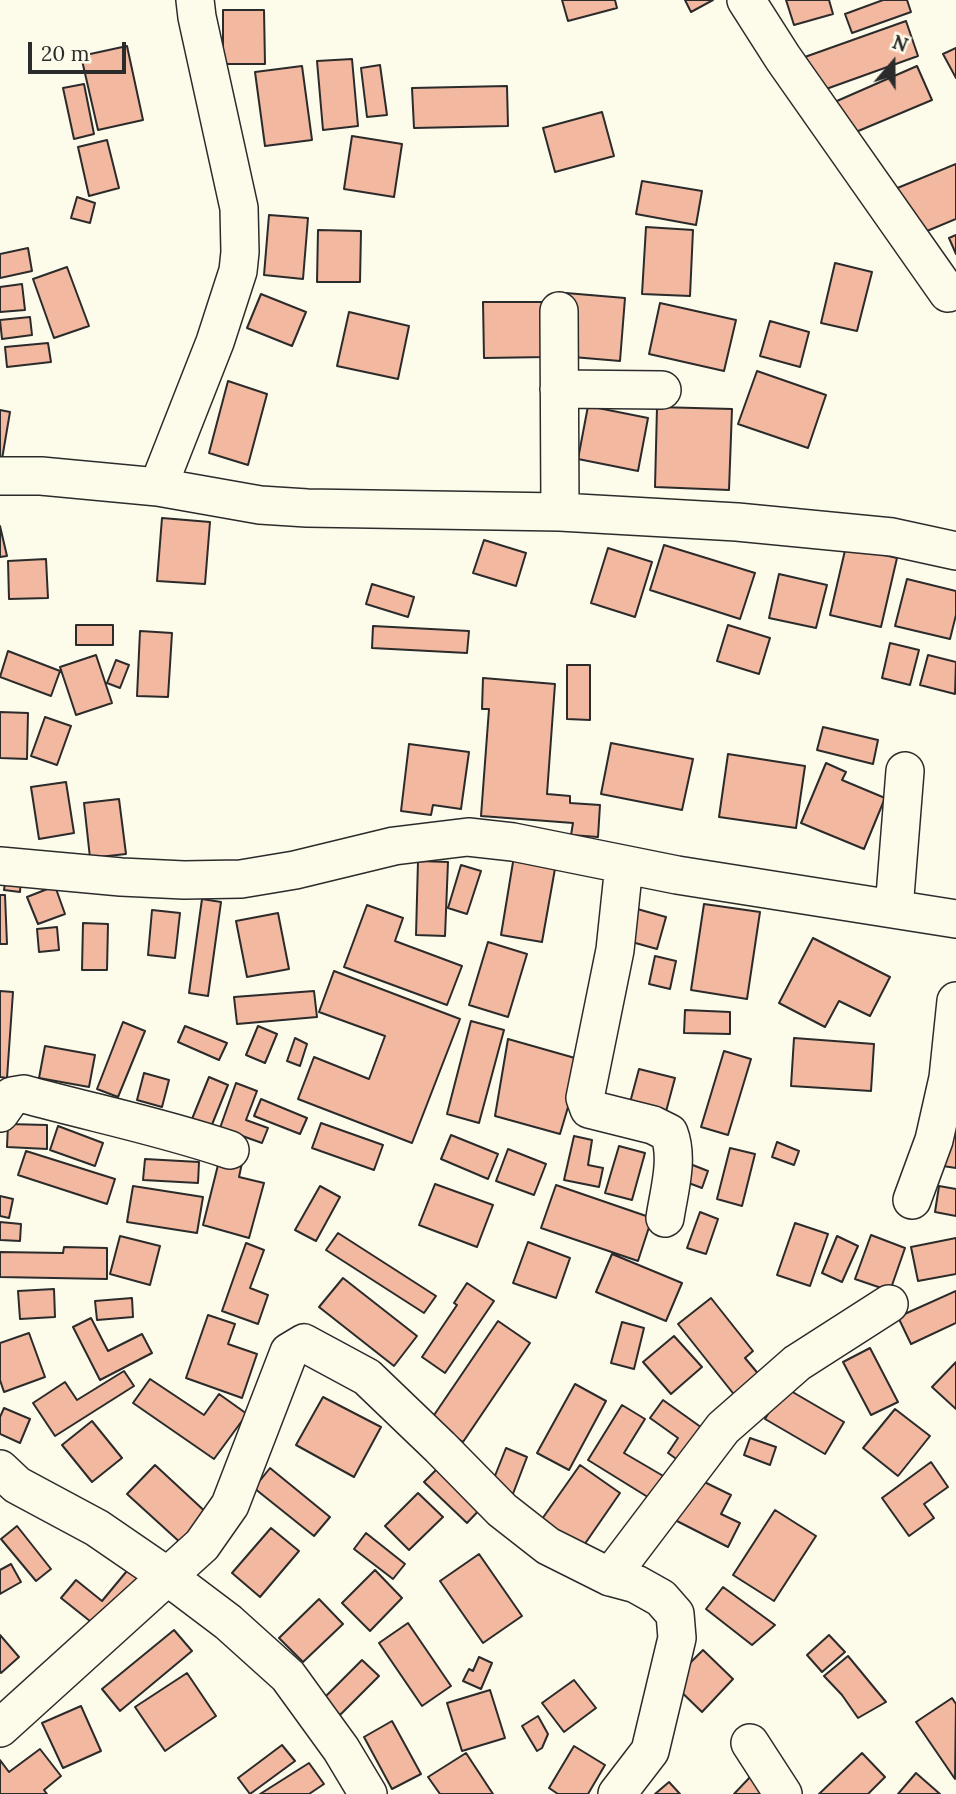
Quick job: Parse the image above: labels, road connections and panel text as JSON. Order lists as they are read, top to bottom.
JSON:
{
  "scale_bar": "20 m",
  "north": "top"
}
